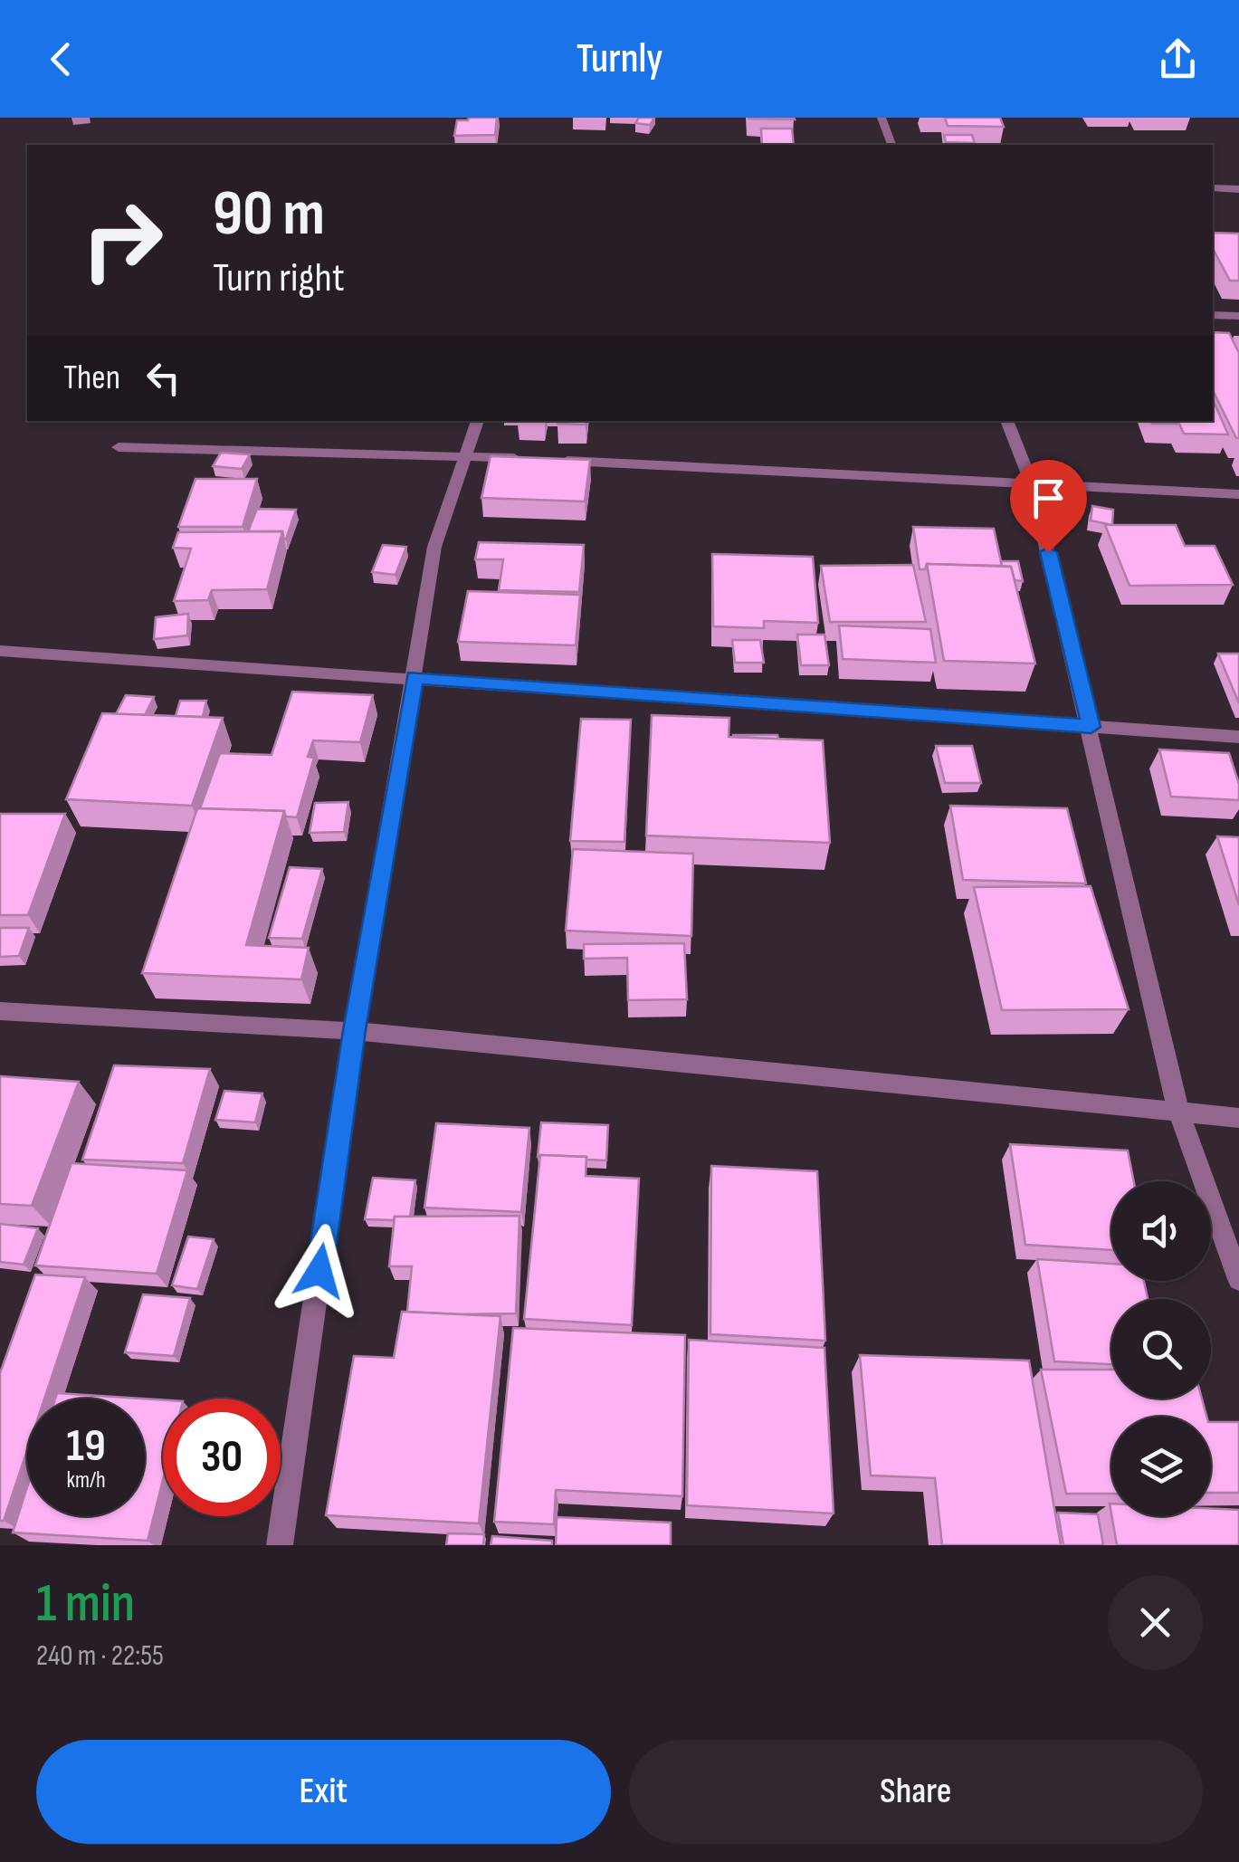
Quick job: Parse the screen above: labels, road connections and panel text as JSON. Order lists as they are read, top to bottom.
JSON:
{
  "page": {
    "header": "Turnly",
    "turn": ["90 m", "Turn right"],
    "then": "Then",
    "speed": "19 km/h",
    "limit": "30",
    "heading": ["1 min", "240 m · 22:55"],
    "buttons": ["Exit", "Share"]
  }
}
